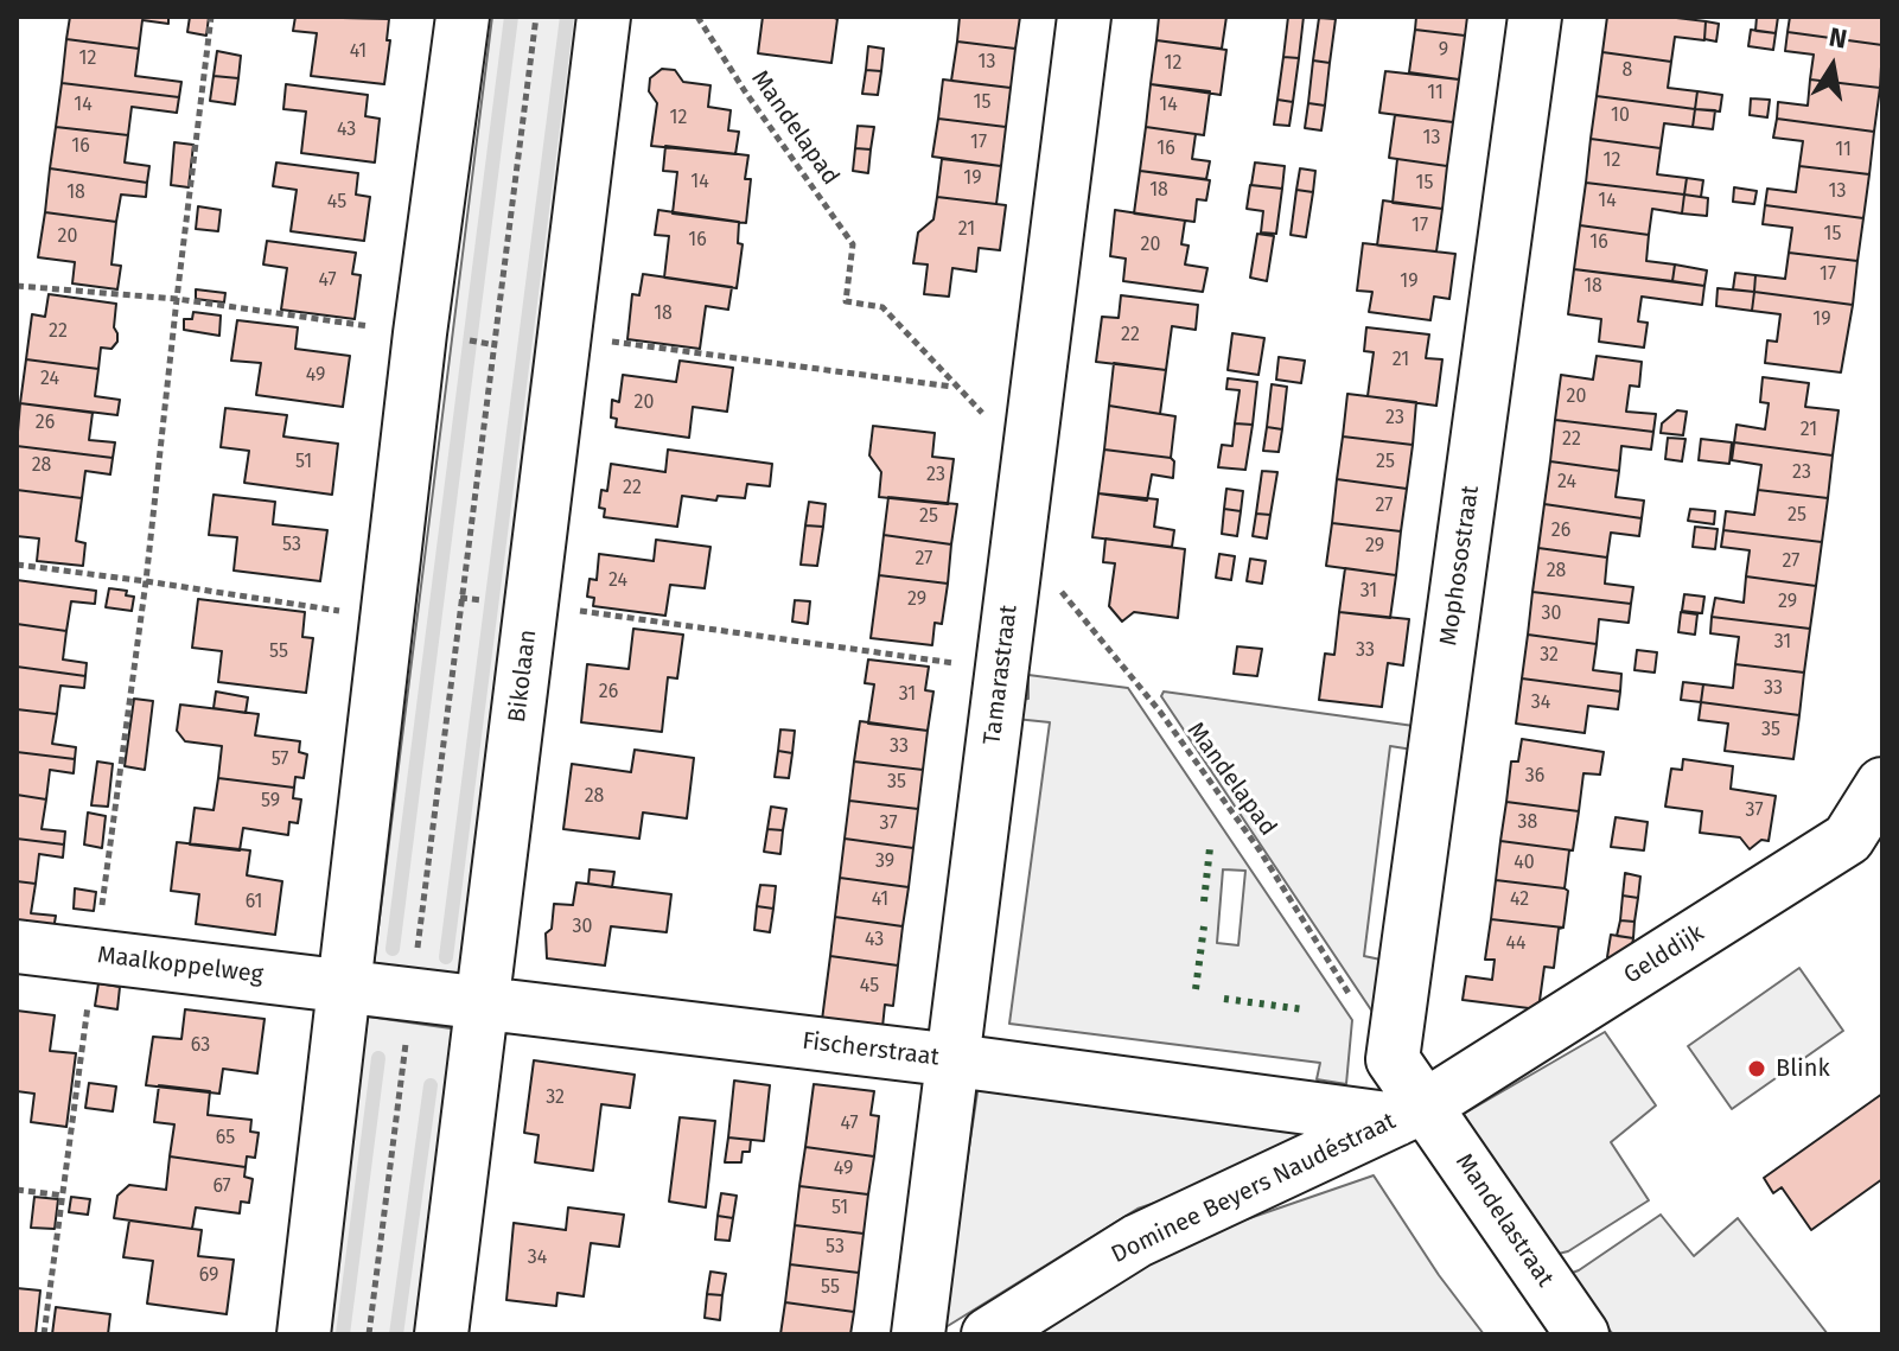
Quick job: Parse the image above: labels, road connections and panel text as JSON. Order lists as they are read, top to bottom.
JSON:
{
  "streets": {
    "street": [
      "Mophosostraat",
      "Tamarastraat",
      "Bikolaan",
      "Gelddijk",
      "Maalkoppelweg",
      "Fischerstraat",
      "Dominee Beyers Naudéstraat",
      "Mandelastraat"
    ],
    "path": ["Mandelapad"]
  },
  "crossings": [
    ["Mandelapad", "Mophosostraat"],
    ["Mandelapad", "Tamarastraat"],
    ["Tamarastraat", "Fischerstraat"],
    ["Bikolaan", "Fischerstraat"],
    ["Gelddijk", "Fischerstraat"],
    ["Gelddijk", "Dominee Beyers Naudéstraat"],
    ["Gelddijk", "Mandelastraat"],
    ["Maalkoppelweg", "Fischerstraat"],
    ["Fischerstraat", "Dominee Beyers Naudéstraat"],
    ["Fischerstraat", "Mandelastraat"],
    ["Dominee Beyers Naudéstraat", "Mandelastraat"]
  ],
  "places": ["Blink"],
  "house_numbers": [
    "9",
    "41",
    "12",
    "13",
    "12",
    "8",
    "11",
    "15",
    "14",
    "14",
    "10",
    "12",
    "43",
    "13",
    "17",
    "16",
    "16",
    "11",
    "12",
    "19",
    "14",
    "15",
    "18",
    "13",
    "18",
    "14",
    "45",
    "17",
    "21",
    "15",
    "20",
    "16",
    "16",
    "20",
    "17",
    "47",
    "19",
    "18",
    "18",
    "19",
    "22",
    "22",
    "21",
    "49",
    "24",
    "20",
    "20",
    "23",
    "26",
    "21",
    "22",
    "51",
    "25",
    "28",
    "23",
    "23",
    "24",
    "22",
    "27",
    "25",
    "25",
    "26",
    "53",
    "29",
    "27",
    "27",
    "28",
    "24",
    "31",
    "29",
    "29",
    "30",
    "31",
    "33",
    "55",
    "32",
    "33",
    "26",
    "31",
    "34",
    "35",
    "33",
    "57",
    "36",
    "35",
    "28",
    "59",
    "37",
    "38",
    "37",
    "39",
    "40",
    "41",
    "42",
    "61",
    "30",
    "43",
    "44",
    "45",
    "63",
    "32",
    "47",
    "65",
    "49",
    "67",
    "51",
    "53",
    "34",
    "69",
    "55"
  ],
  "north": "top"
}
